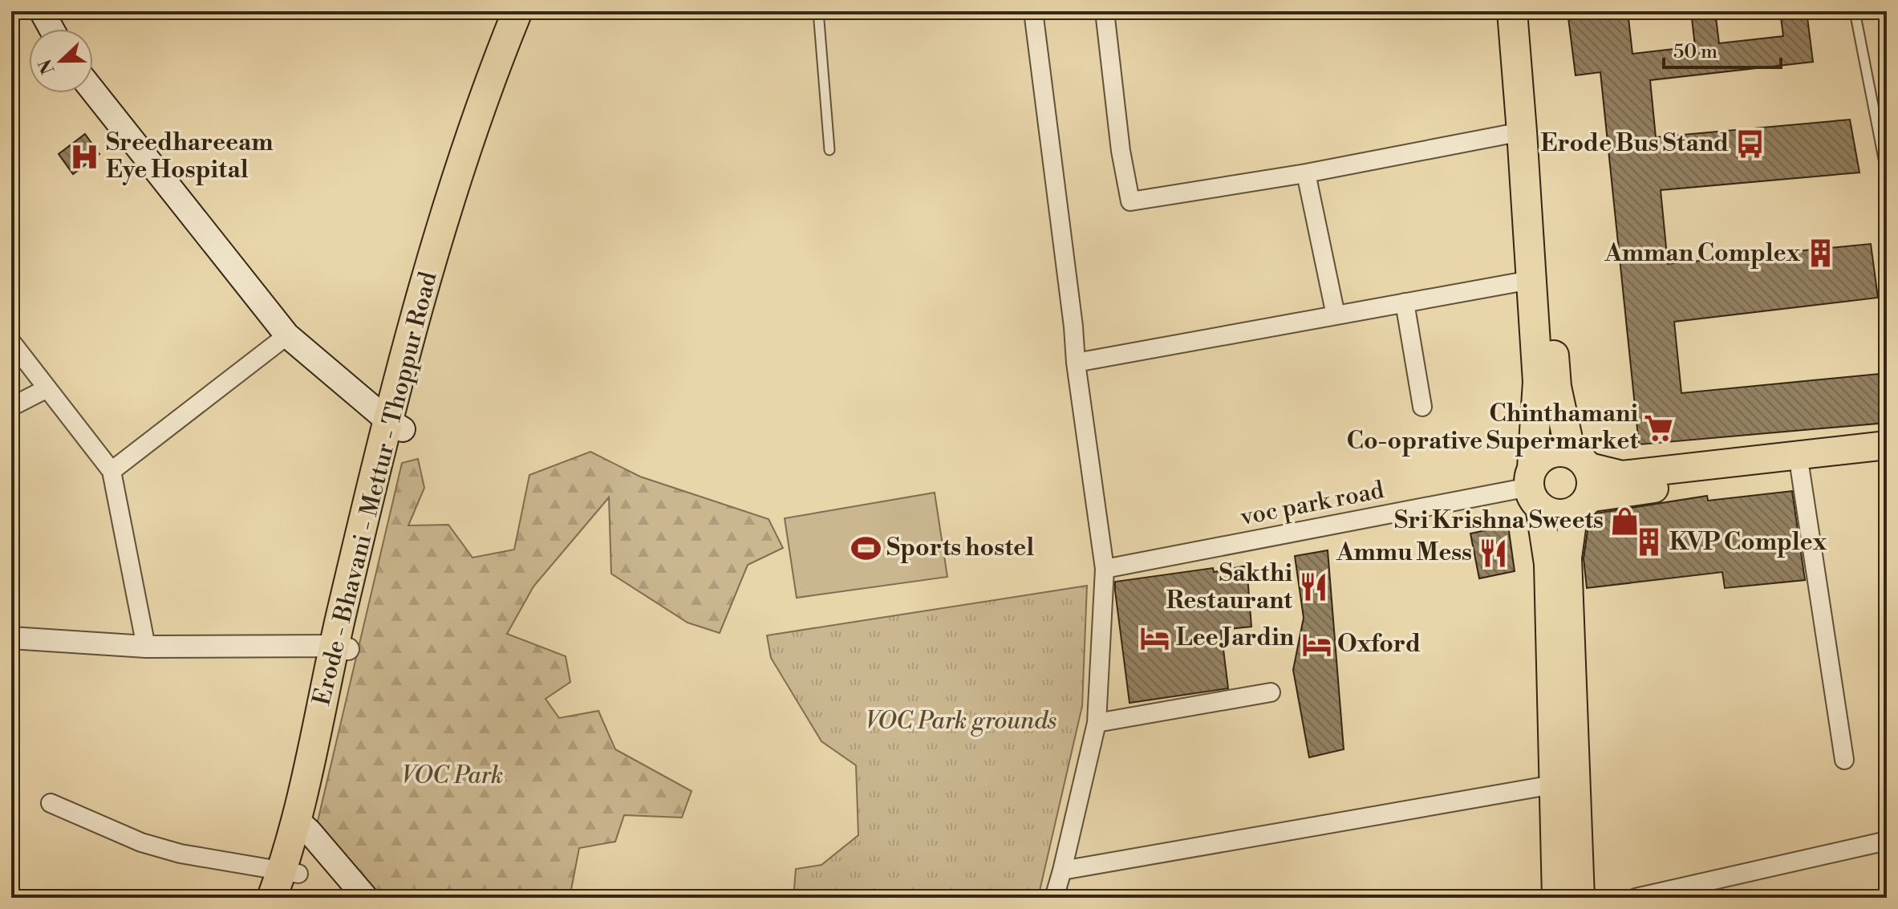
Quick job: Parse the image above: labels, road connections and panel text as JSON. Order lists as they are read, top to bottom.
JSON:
{
  "streets": {
    "highway": ["Erode - Bhavani - Mettur - Thoppur Road"],
    "street": ["voc park road"]
  },
  "parks": ["VOC Park grounds", "VOC Park"],
  "places": {
    "bus stop": ["Erode Bus Stand"],
    "hospital": ["Sreedhareeam Eye Hospital"],
    "building": ["Amman Complex", "KVP Complex"],
    "supermarket": ["Chinthamani Co-oprative Supermarket"],
    "shop": ["Sri Krishna Sweets"],
    "sports": ["Sports hostel"],
    "restaurant": ["Ammu Mess", "Sakthi Restaurant"],
    "hotel": ["Lee Jardin", "Oxford"]
  },
  "scale_bar": "50 m",
  "north": "left"
}
